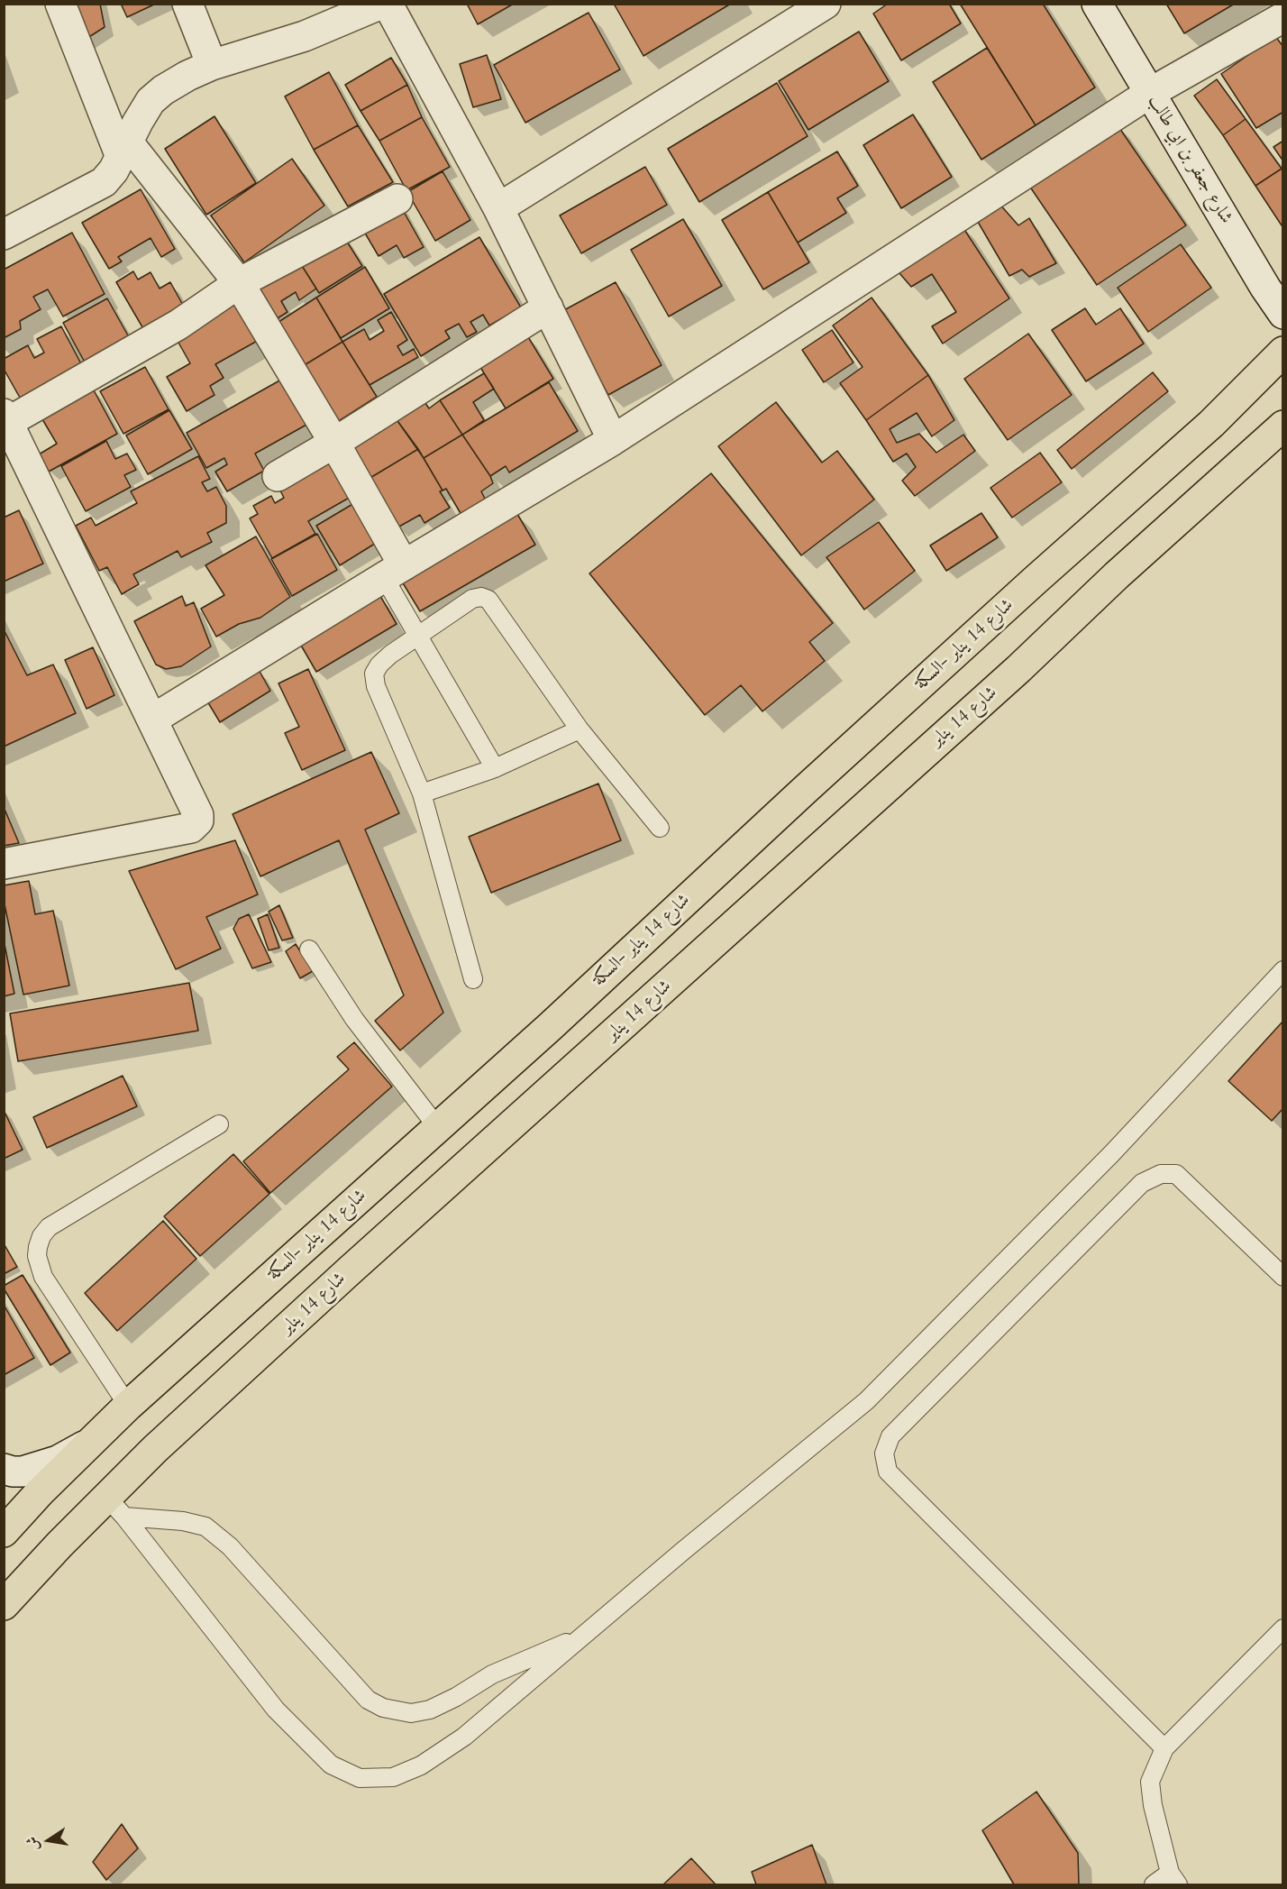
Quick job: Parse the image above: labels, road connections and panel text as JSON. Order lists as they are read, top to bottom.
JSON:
{
  "streets": {
    "highway": ["شارع 14 يناير -السكة", "شارع 14 يناير"],
    "street": ["شارع جعفر بن ابي طالب"]
  },
  "north": "left"
}
